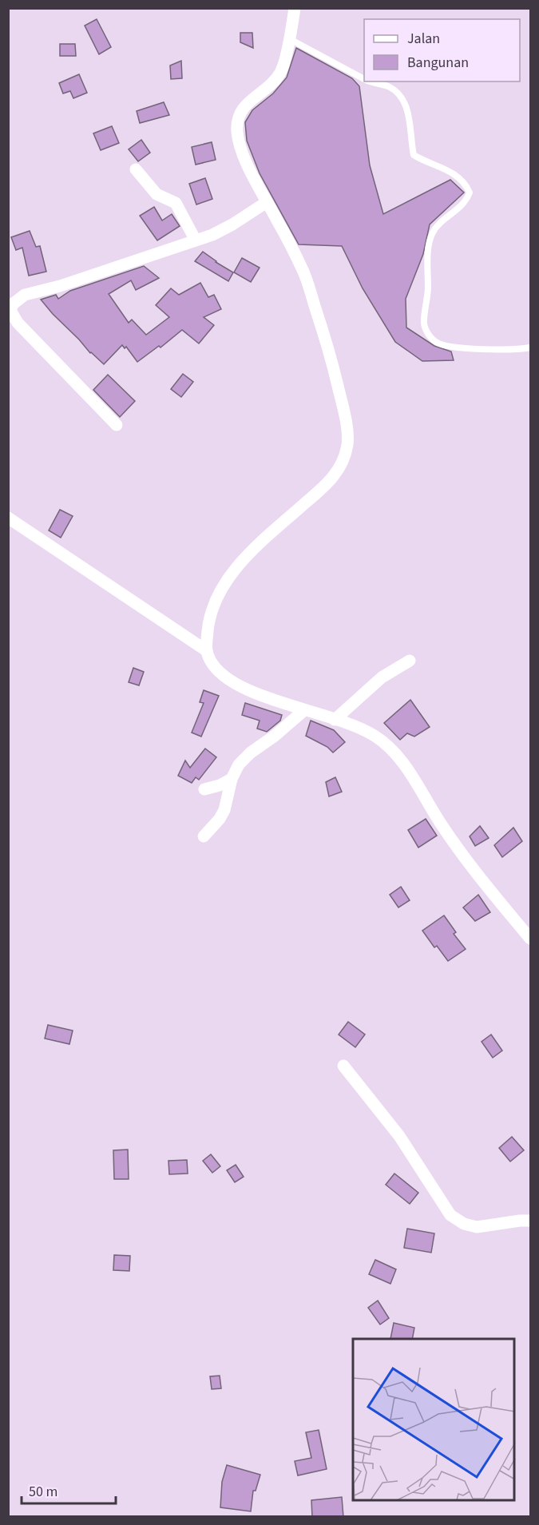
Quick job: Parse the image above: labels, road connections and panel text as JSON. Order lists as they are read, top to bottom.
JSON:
{
  "legend": ["Jalan", "Bangunan"],
  "scale_bar": "50 m"
}
